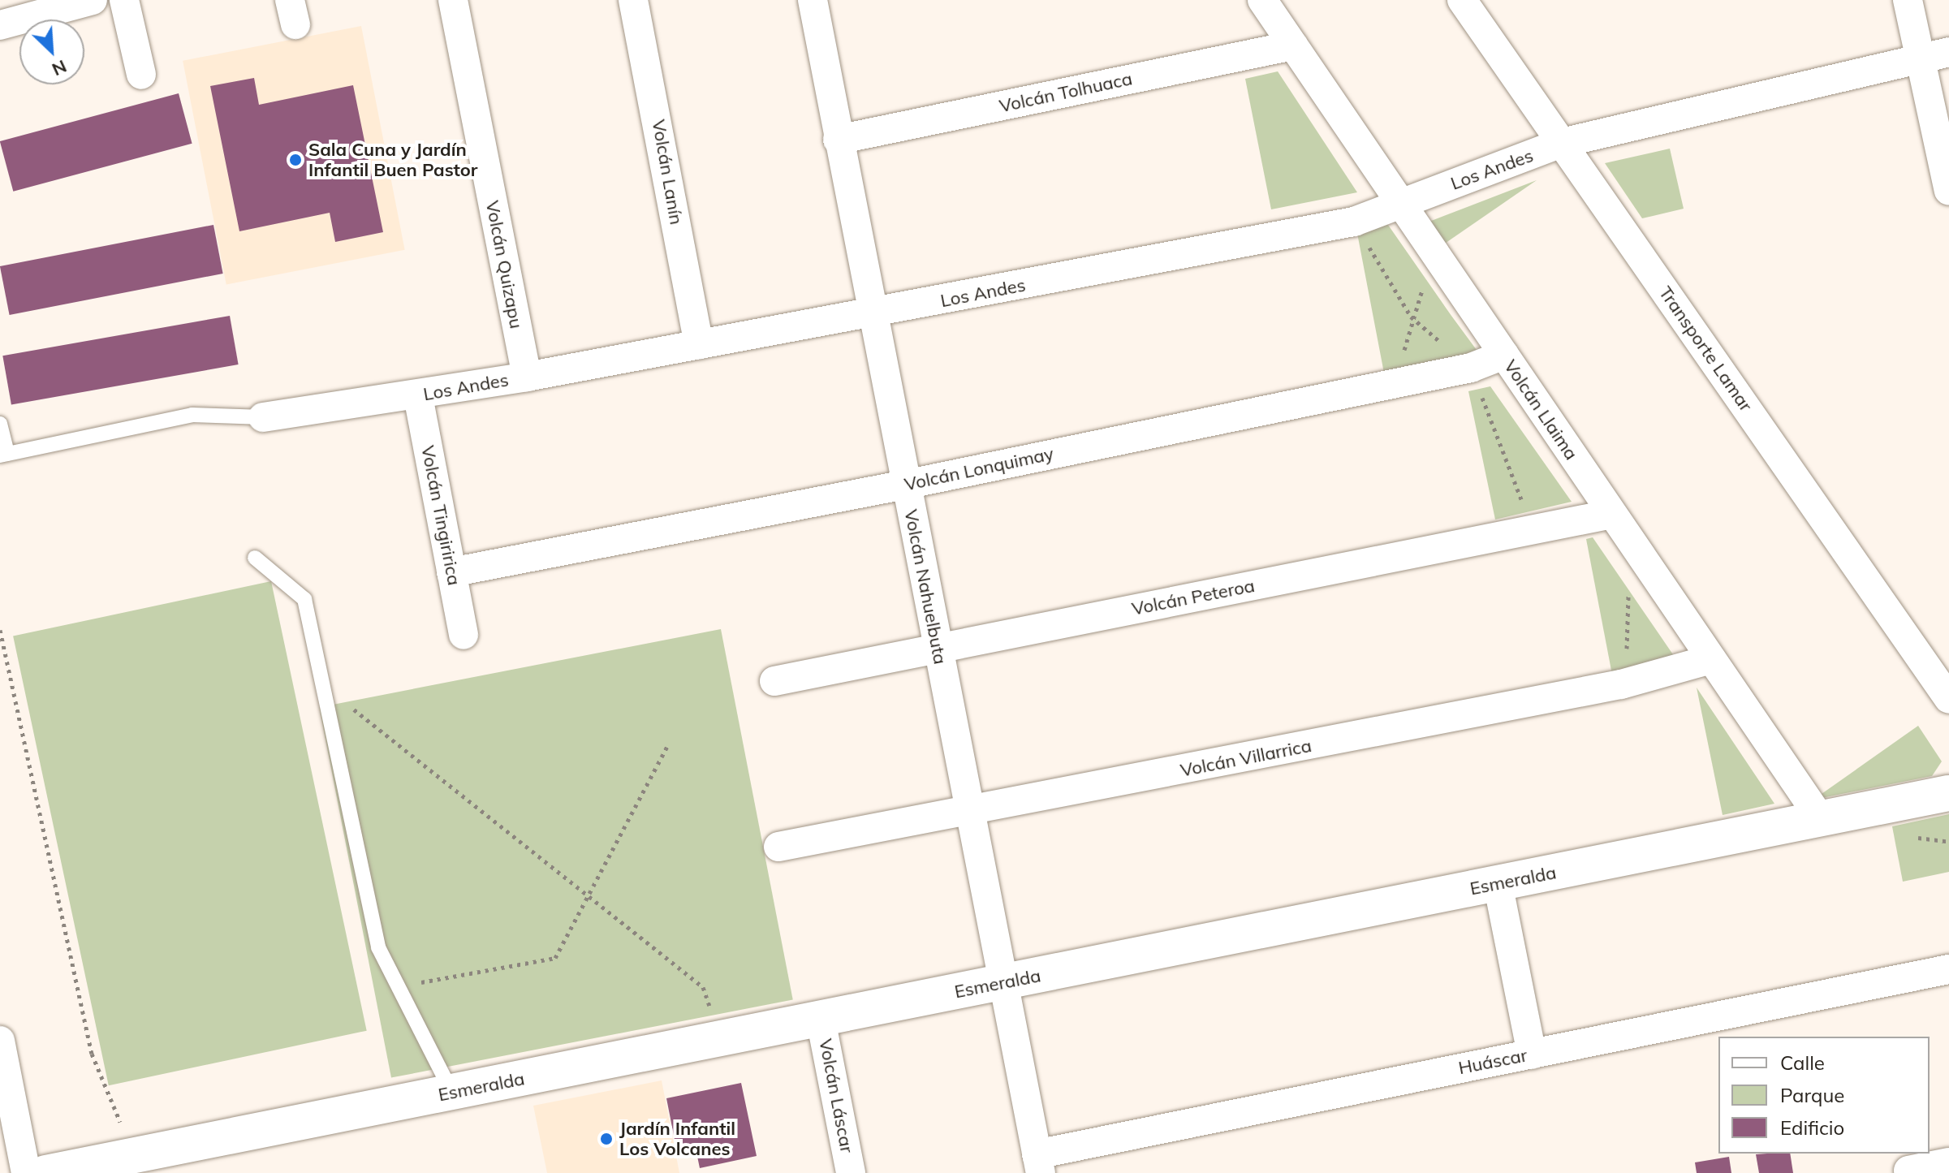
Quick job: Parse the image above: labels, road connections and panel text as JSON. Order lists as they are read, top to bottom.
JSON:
{
  "streets": {
    "street": [
      "Volcán Tolhuaca",
      "Los Andes",
      "Volcán Lanín",
      "Volcán Quizapu",
      "Transporte Lamar",
      "Volcán Llaima",
      "Volcán Lonquimay",
      "Volcán Tingiririca",
      "Volcán Nahuelbuta",
      "Volcán Peteroa",
      "Volcán Villarrica",
      "Esmeralda",
      "Huáscar",
      "Volcán Láscar"
    ]
  },
  "crossings": [
    ["Volcán Tolhuaca", "Volcán Llaima"],
    ["Volcán Tolhuaca", "Volcán Nahuelbuta"],
    ["Los Andes", "Volcán Lanín"],
    ["Los Andes", "Volcán Quizapu"],
    ["Los Andes", "Transporte Lamar"],
    ["Los Andes", "Volcán Llaima"],
    ["Los Andes", "Volcán Tingiririca"],
    ["Los Andes", "Volcán Nahuelbuta"],
    ["Volcán Llaima", "Volcán Lonquimay"],
    ["Volcán Llaima", "Volcán Peteroa"],
    ["Volcán Llaima", "Volcán Villarrica"],
    ["Volcán Llaima", "Esmeralda"],
    ["Volcán Lonquimay", "Volcán Tingiririca"],
    ["Volcán Lonquimay", "Volcán Nahuelbuta"],
    ["Volcán Nahuelbuta", "Volcán Peteroa"],
    ["Volcán Nahuelbuta", "Volcán Villarrica"],
    ["Volcán Nahuelbuta", "Esmeralda"],
    ["Volcán Nahuelbuta", "Huáscar"],
    ["Esmeralda", "Volcán Láscar"]
  ],
  "places": ["Sala Cuna y Jardín Infantil Buen Pastor", "Jardín Infantil Los Volcanes"],
  "legend": ["Calle", "Parque", "Edificio"],
  "north": "bottom right"
}
